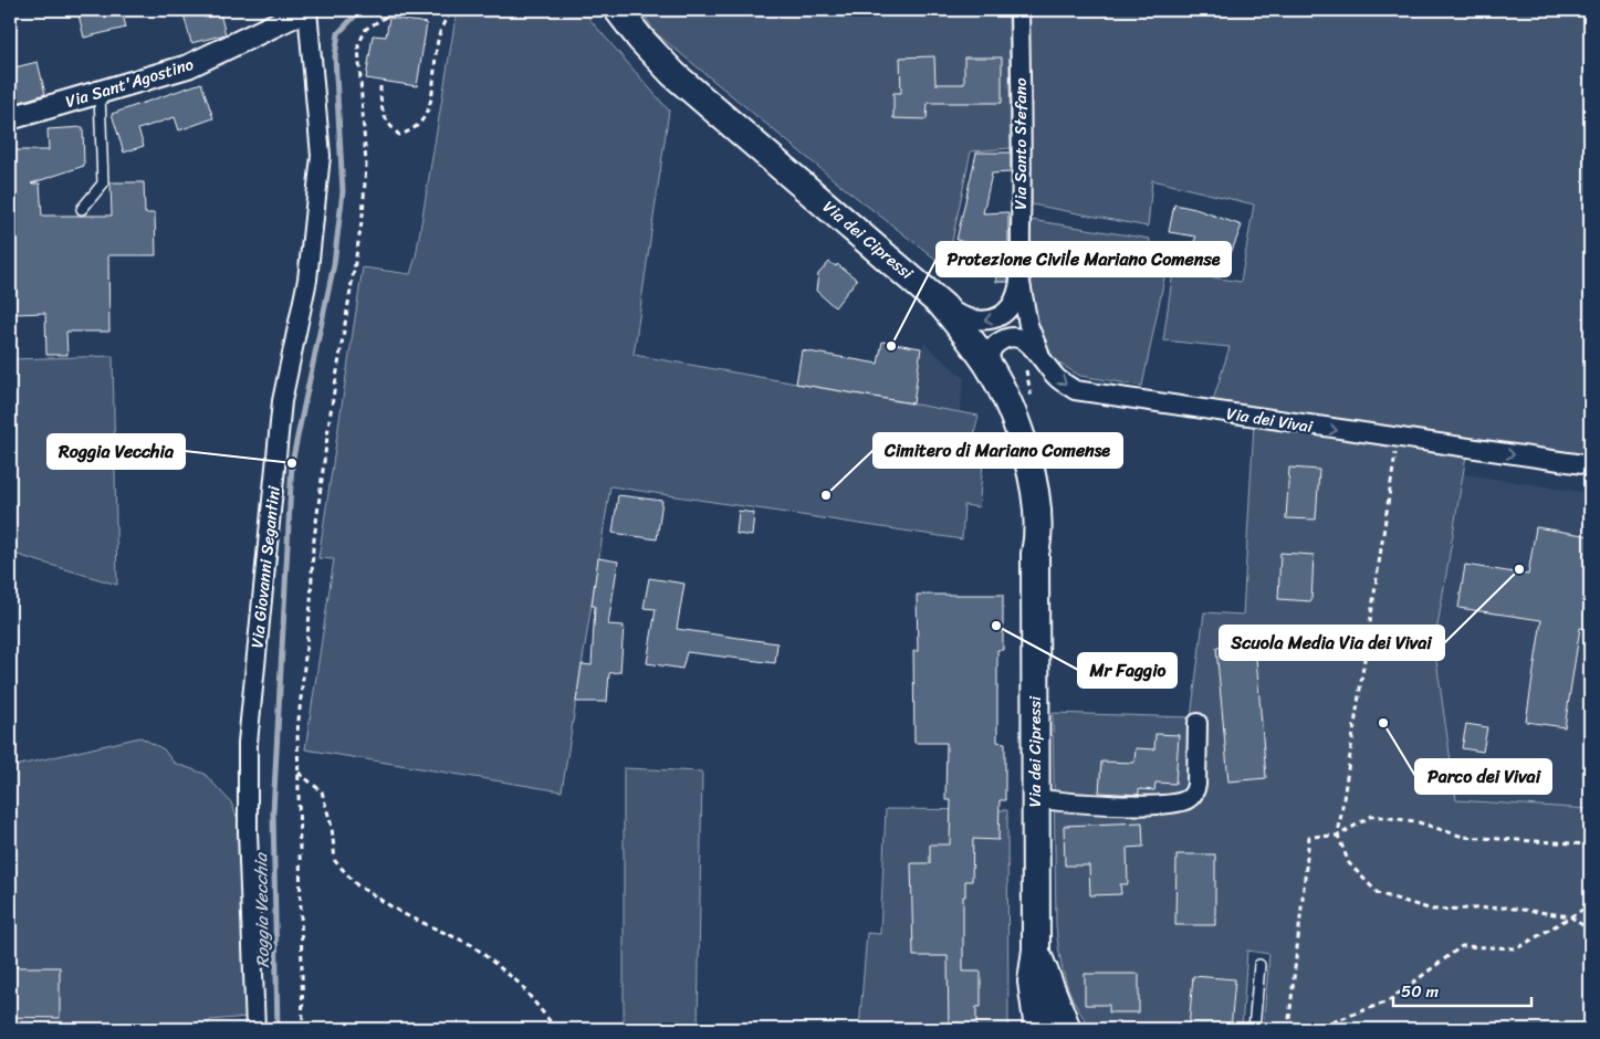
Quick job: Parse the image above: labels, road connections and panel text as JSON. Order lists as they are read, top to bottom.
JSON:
{
  "streets": {
    "main road": ["Via dei Cipressi"],
    "street": [
      "Via Sant'Agostino",
      "Via Santo Stefano",
      "Via dei Vivai",
      "Via Giovanni Segantini"
    ]
  },
  "crossings": [
    ["Via Sant'Agostino", "Via Giovanni Segantini"],
    ["Via Santo Stefano", "Via dei Cipressi"],
    ["Via Santo Stefano", "Via dei Vivai"],
    ["Via dei Cipressi", "Via dei Vivai"]
  ],
  "one_way": ["Via dei Vivai"],
  "water": ["Roggia Vecchia"],
  "places": [
    "Protezione Civile Mariano Comense",
    "Roggia Vecchia",
    "Cimitero di Mariano Comense",
    "Scuola Media Via dei Vivai",
    "Mr Faggio",
    "Parco dei Vivai"
  ],
  "scale_bar": "50 m"
}
